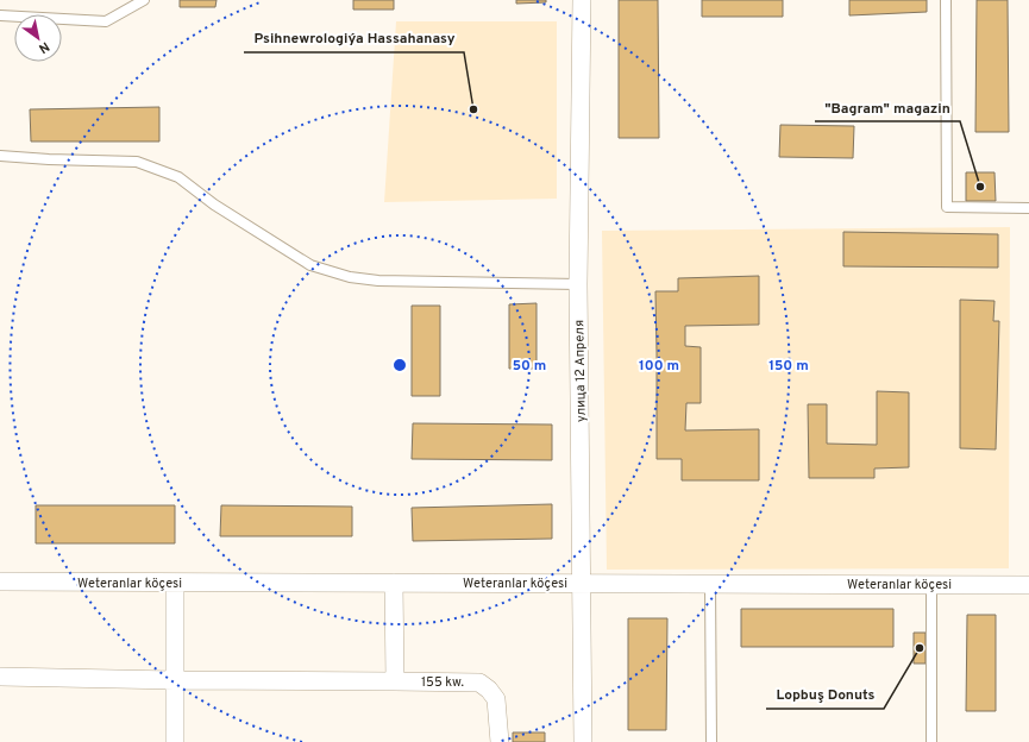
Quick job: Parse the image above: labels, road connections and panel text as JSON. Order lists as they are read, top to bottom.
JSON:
{
  "streets": {
    "street": ["улица 12 Апреля", "Weteranlar köçesi", "155 kw."]
  },
  "crossings": [
    ["улица 12 Апреля", "Weteranlar köçesi"]
  ],
  "places": ["Psihnewrologiýa Hassahanasy", "\"Bagram\" magazin", "Lopbuş Donuts"],
  "north": "bottom right",
  "rings": ["50 m", "100 m", "150 m"]
}
